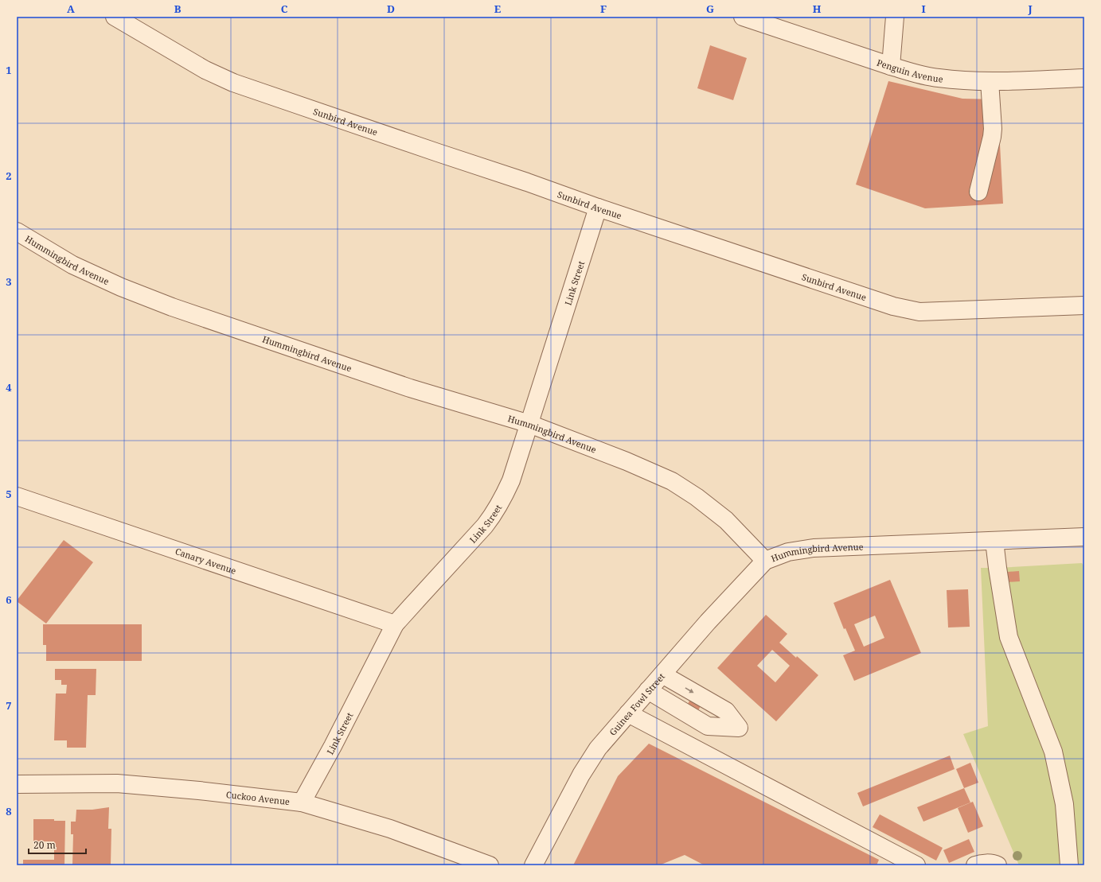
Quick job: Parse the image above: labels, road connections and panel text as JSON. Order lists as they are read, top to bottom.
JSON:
{
  "streets": {
    "street": [
      "Penguin Avenue",
      "Sunbird Avenue",
      "Hummingbird Avenue",
      "Link Street",
      "Canary Avenue",
      "Guinea Fowl Street",
      "Cuckoo Avenue"
    ]
  },
  "crossings": [
    ["Sunbird Avenue", "Link Street"],
    ["Hummingbird Avenue", "Link Street"],
    ["Hummingbird Avenue", "Guinea Fowl Street"],
    ["Link Street", "Canary Avenue"],
    ["Link Street", "Cuckoo Avenue"]
  ],
  "scale_bar": "20 m",
  "grid": {
    "columns": [
      "A",
      "B",
      "C",
      "D",
      "E",
      "F",
      "G",
      "H",
      "I",
      "J"
    ],
    "rows": [
      "1",
      "2",
      "3",
      "4",
      "5",
      "6",
      "7",
      "8"
    ]
  }
}
